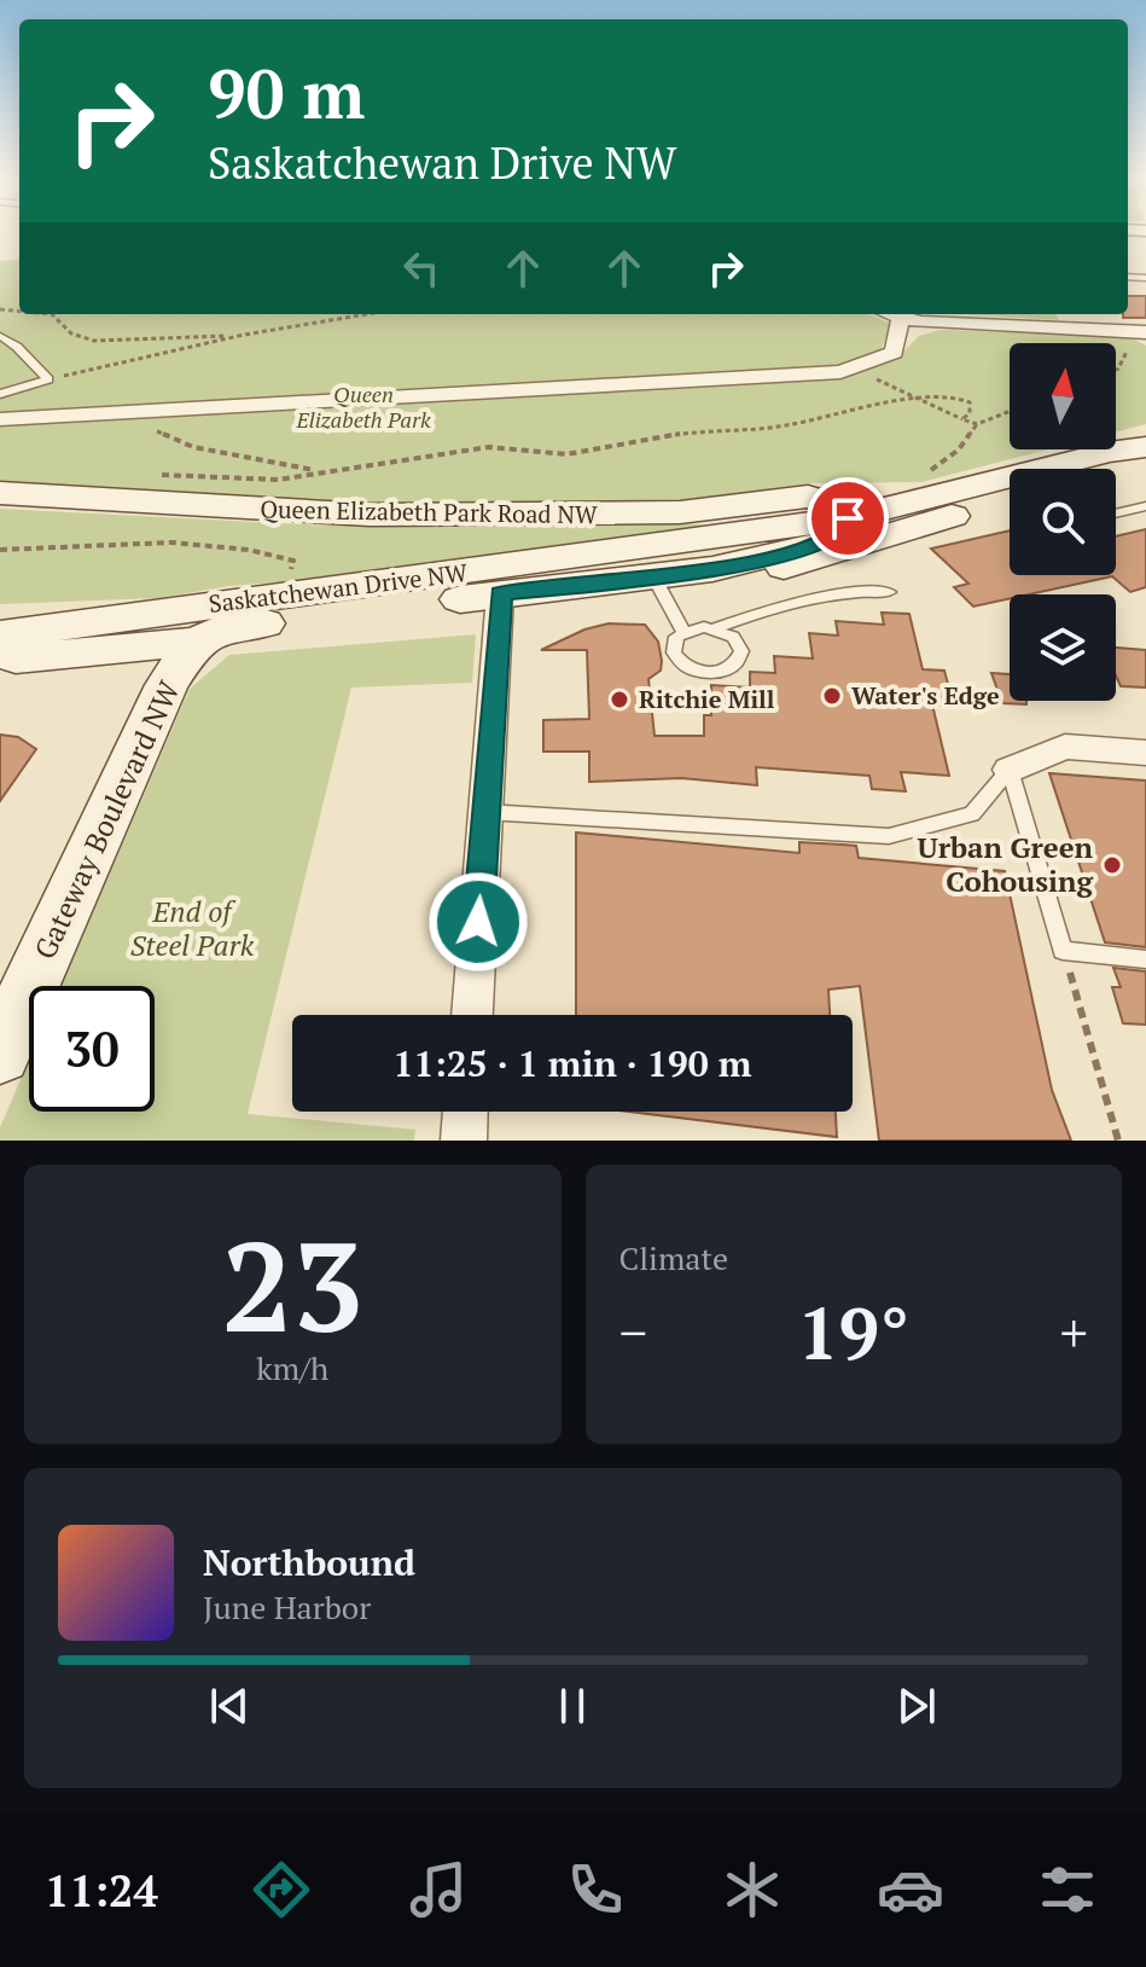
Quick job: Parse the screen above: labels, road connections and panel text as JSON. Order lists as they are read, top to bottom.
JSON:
{
  "streets": {
    "main road": ["Queen Elizabeth Park Road NW", "Saskatchewan Drive NW", "Gateway Boulevard NW"]
  },
  "crossings": [
    ["Queen Elizabeth Park Road NW", "Saskatchewan Drive NW"],
    ["Saskatchewan Drive NW", "Gateway Boulevard NW"]
  ],
  "parks": ["Queen Elizabeth Park", "End of Steel Park"],
  "places": ["Water's Edge", "Ritchie Mill", "Urban Green Cohousing"],
  "north": "top",
  "page": {
    "turn": ["90 m", "Saskatchewan Drive NW"],
    "limit": "30",
    "trip": "11:25 · 1 min · 190 m",
    "tile": [
      ["23", "km/h"],
      "Climate"
    ],
    "heat": ["−", "19°", "+"],
    "song": ["Northbound", "June Harbor"],
    "tabs": "11:24"
  }
}
